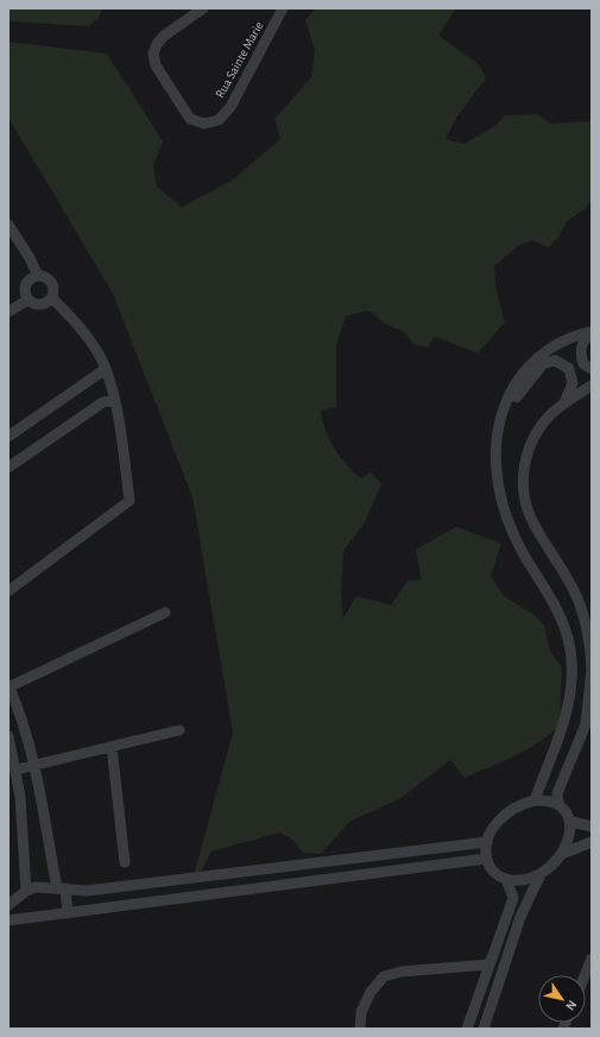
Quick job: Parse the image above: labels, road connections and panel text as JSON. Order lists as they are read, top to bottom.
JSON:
{
  "streets": {
    "street": ["Rua Sainte Marie"]
  },
  "north": "bottom right"
}
